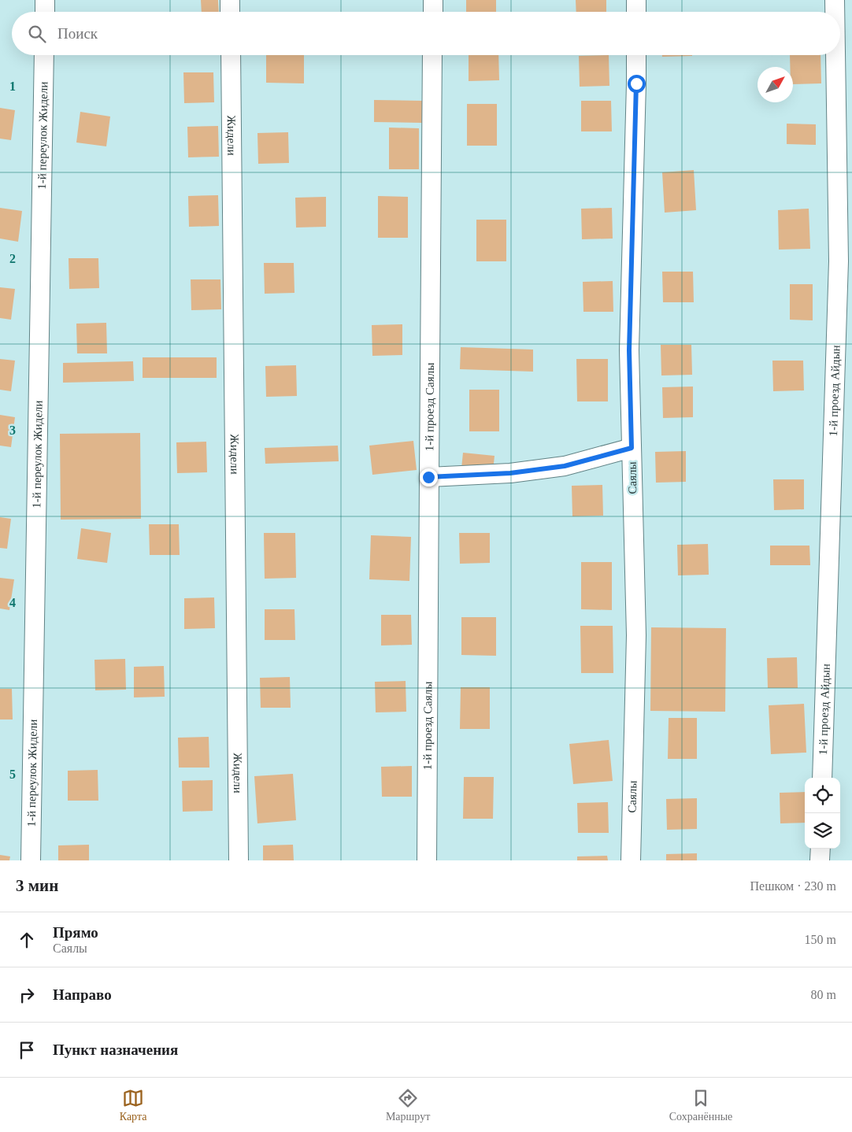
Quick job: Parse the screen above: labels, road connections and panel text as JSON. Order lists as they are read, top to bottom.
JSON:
{
  "streets": {
    "street": [
      "1-й переулок Жидели",
      "Жидели",
      "1-й проезд Айдын",
      "1-й проезд Саялы",
      "Саялы"
    ]
  },
  "north": "top right",
  "page": {
    "search": "Поиск",
    "heading": ["3 мин", "Пешком · 230 m"],
    "list": [
      ["Прямо", "Саялы", "150 m"],
      ["Направо", "80 m"],
      "Пункт назначения"
    ],
    "nav": ["Карта", "Маршрут", "Сохранённые"]
  },
  "grid": {
    "rows": [
      "1",
      "2",
      "3",
      "4",
      "5"
    ]
  }
}
